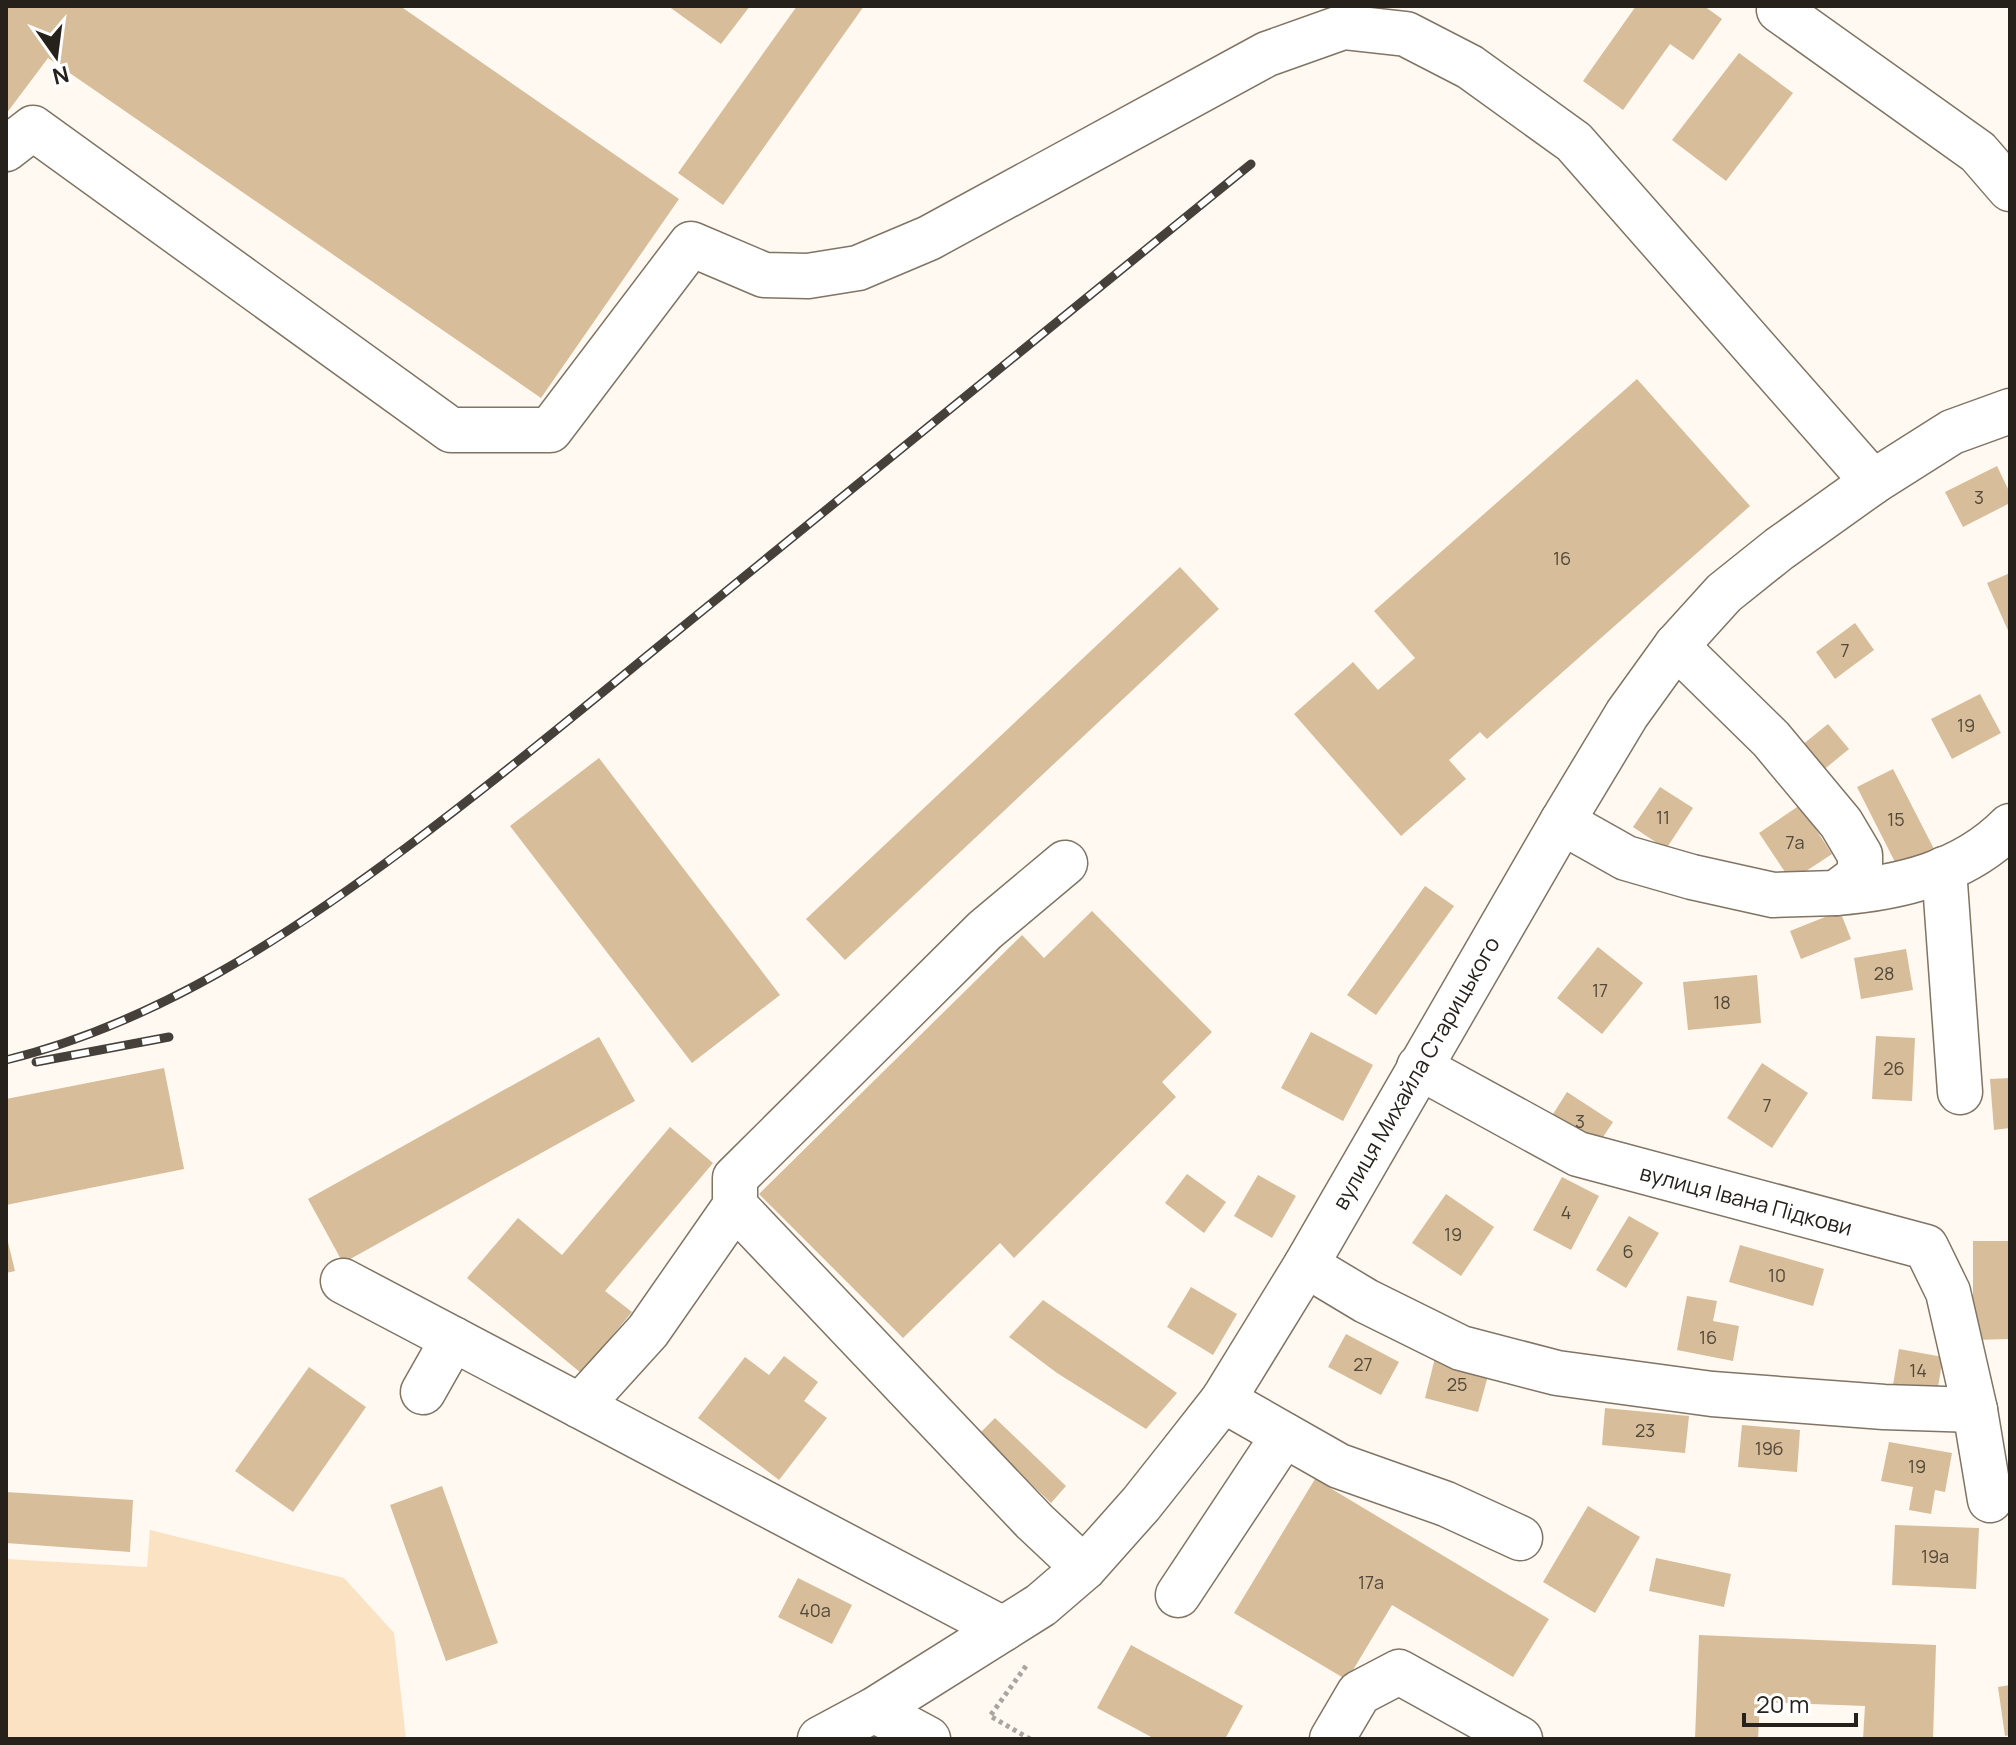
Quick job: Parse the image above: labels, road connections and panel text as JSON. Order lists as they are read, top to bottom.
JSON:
{
  "streets": {
    "street": ["вулиця Михайла Старицького", "вулиця Івана Підкови"]
  },
  "crossings": [
    ["вулиця Михайла Старицького", "вулиця Івана Підкови"]
  ],
  "house_numbers": [
    "3",
    "16",
    "7",
    "19",
    "11",
    "15",
    "7а",
    "28",
    "17",
    "18",
    "26",
    "7",
    "3",
    "4",
    "19",
    "6",
    "10",
    "16",
    "27",
    "14",
    "25",
    "23",
    "19б",
    "19",
    "19а",
    "17а",
    "40а"
  ],
  "scale_bar": "20 m",
  "north": "bottom"
}
